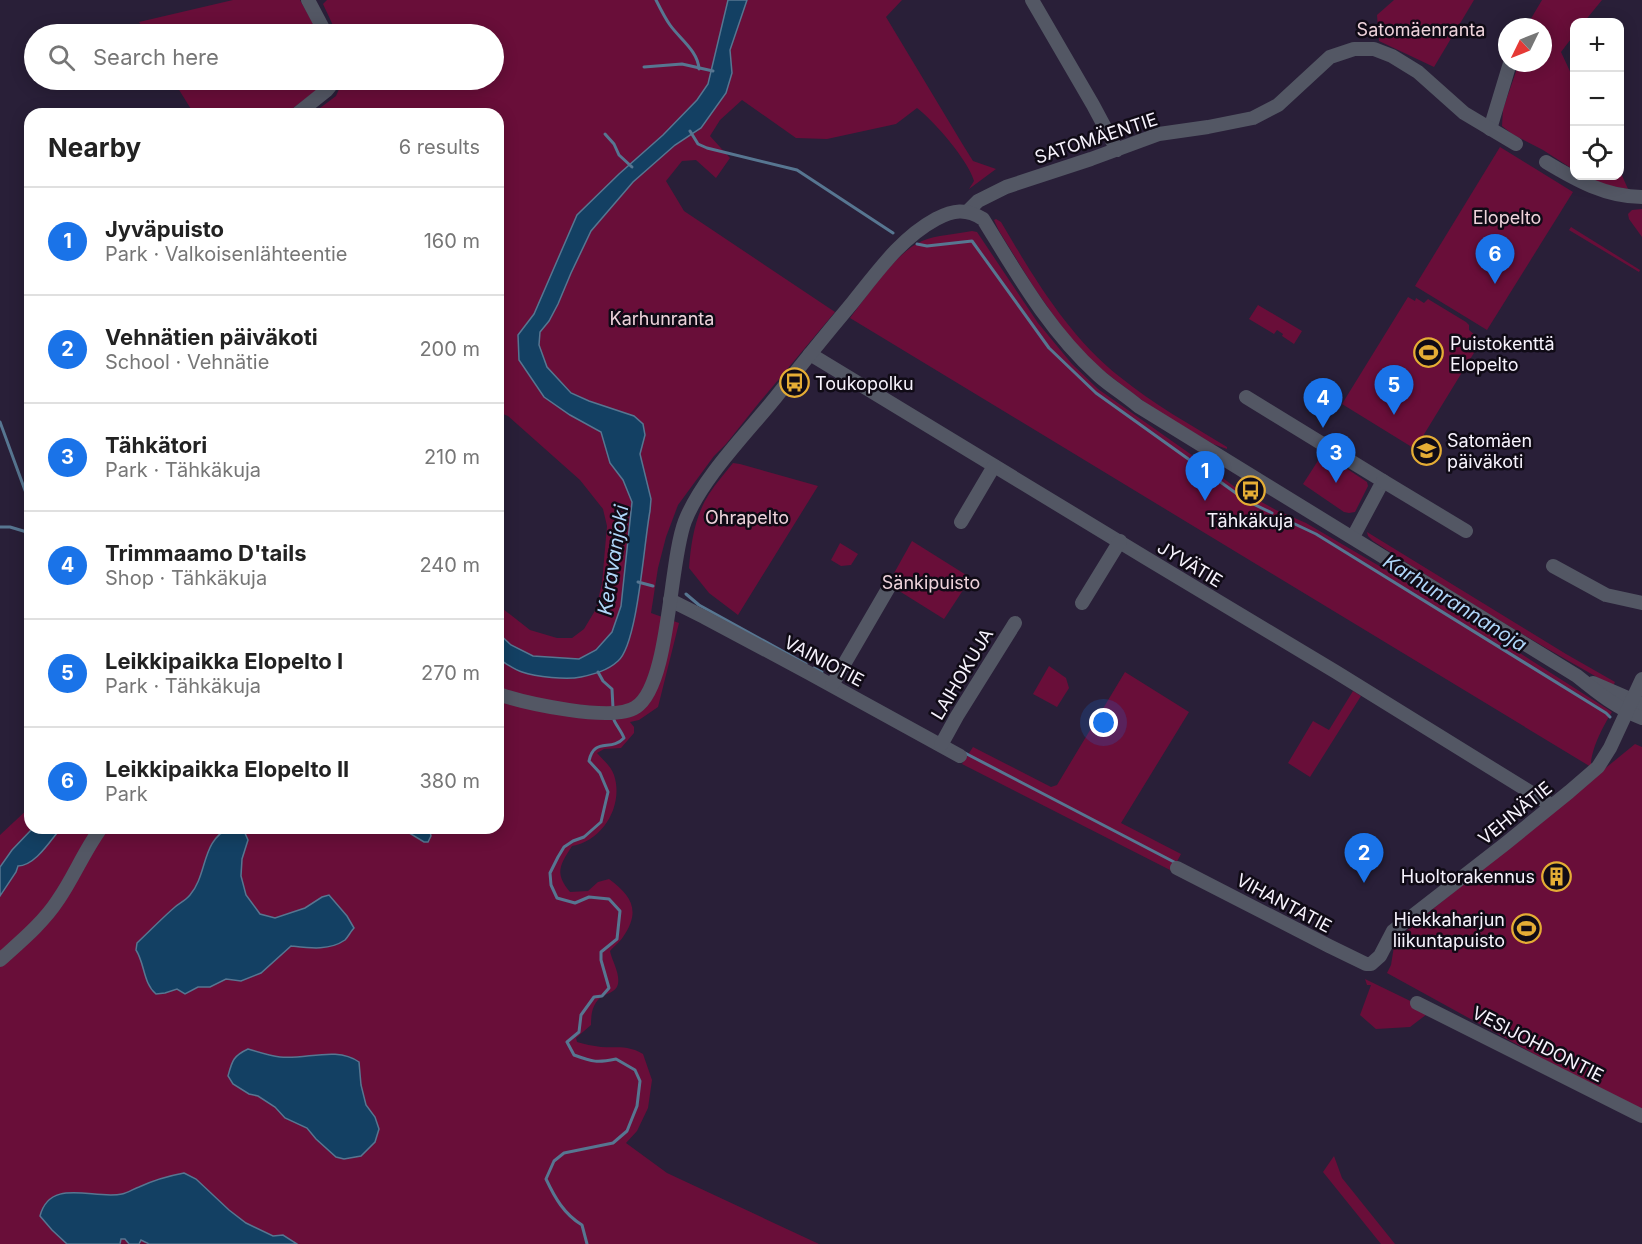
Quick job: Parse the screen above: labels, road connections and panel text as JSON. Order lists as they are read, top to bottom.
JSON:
{
  "streets": {
    "street": [
      "SATOMÄENTIE",
      "JYVÄTIE",
      "VAINIOTIE",
      "LAIHOKUJA",
      "VEHNÄTIE",
      "VIHANTATIE",
      "VESIJOHDONTIE"
    ]
  },
  "crossings": [
    ["JYVÄTIE", "VEHNÄTIE"],
    ["VAINIOTIE", "LAIHOKUJA"],
    ["VEHNÄTIE", "VIHANTATIE"]
  ],
  "water": ["Keravanjoki", "Karhunrannanoja"],
  "parks": [
    "Satomäenranta",
    "Elopelto",
    "Karhunranta",
    "Ohrapelto",
    "Sänkipuisto"
  ],
  "places": {
    "sports": ["Puistokenttä Elopelto", "Hiekkaharjun liikuntapuisto"],
    "bus stop": ["Toukopolku", "Tähkäkuja"],
    "school or university": ["Satomäen päiväkoti"],
    "building": ["Huoltorakennus"]
  },
  "north": "bottom left",
  "page": {
    "map_buttons": ["+", "−"],
    "search": "Search here",
    "heading": ["Nearby", "6 results"],
    "list": [
      {
        "mark": "1",
        "name": "Jyväpuisto",
        "note": "Park · Valkoisenlähteentie",
        "value": "160 m"
      },
      {
        "mark": "2",
        "name": "Vehnätien päiväkoti",
        "note": "School · Vehnätie",
        "value": "200 m"
      },
      {
        "mark": "3",
        "name": "Tähkätori",
        "note": "Park · Tähkäkuja",
        "value": "210 m"
      },
      {
        "mark": "4",
        "name": "Trimmaamo D'tails",
        "note": "Shop · Tähkäkuja",
        "value": "240 m"
      },
      {
        "mark": "5",
        "name": "Leikkipaikka Elopelto I",
        "note": "Park · Tähkäkuja",
        "value": "270 m"
      },
      {
        "mark": "6",
        "name": "Leikkipaikka Elopelto II",
        "note": "Park",
        "value": "380 m"
      }
    ],
    "pins": [
      "6",
      "5",
      "4",
      "3",
      "1",
      "2"
    ]
  }
}
